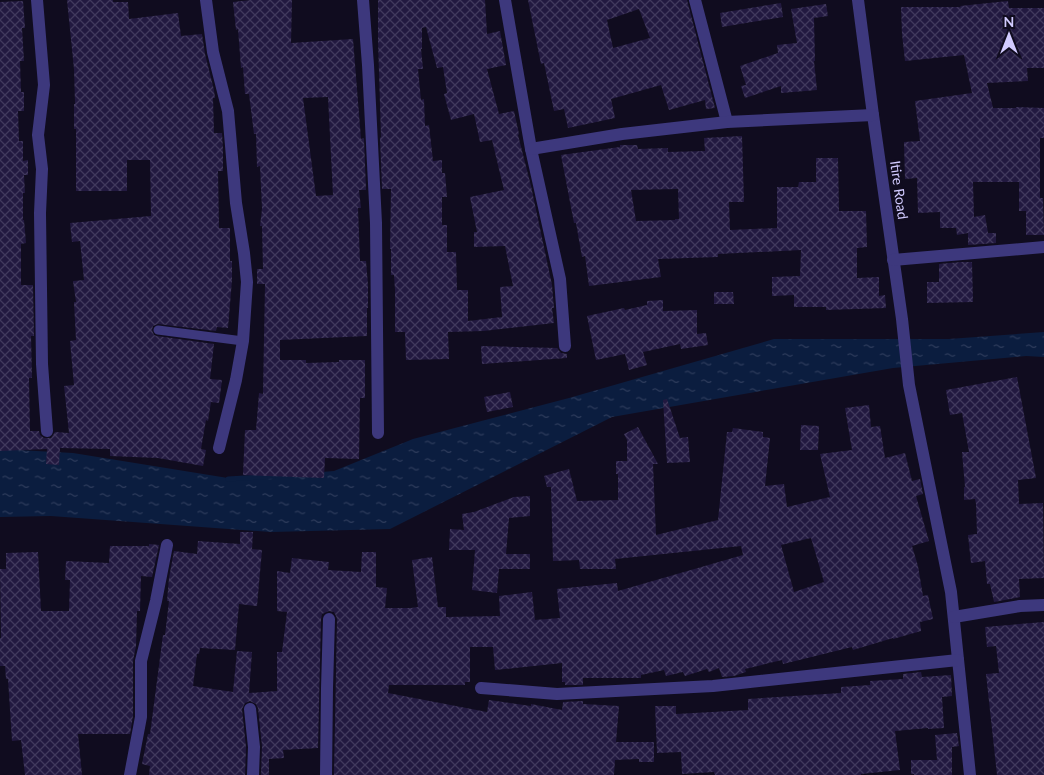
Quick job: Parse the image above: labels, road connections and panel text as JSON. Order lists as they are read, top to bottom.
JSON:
{
  "streets": {
    "street": ["Itire Road"]
  },
  "north": "top"
}
